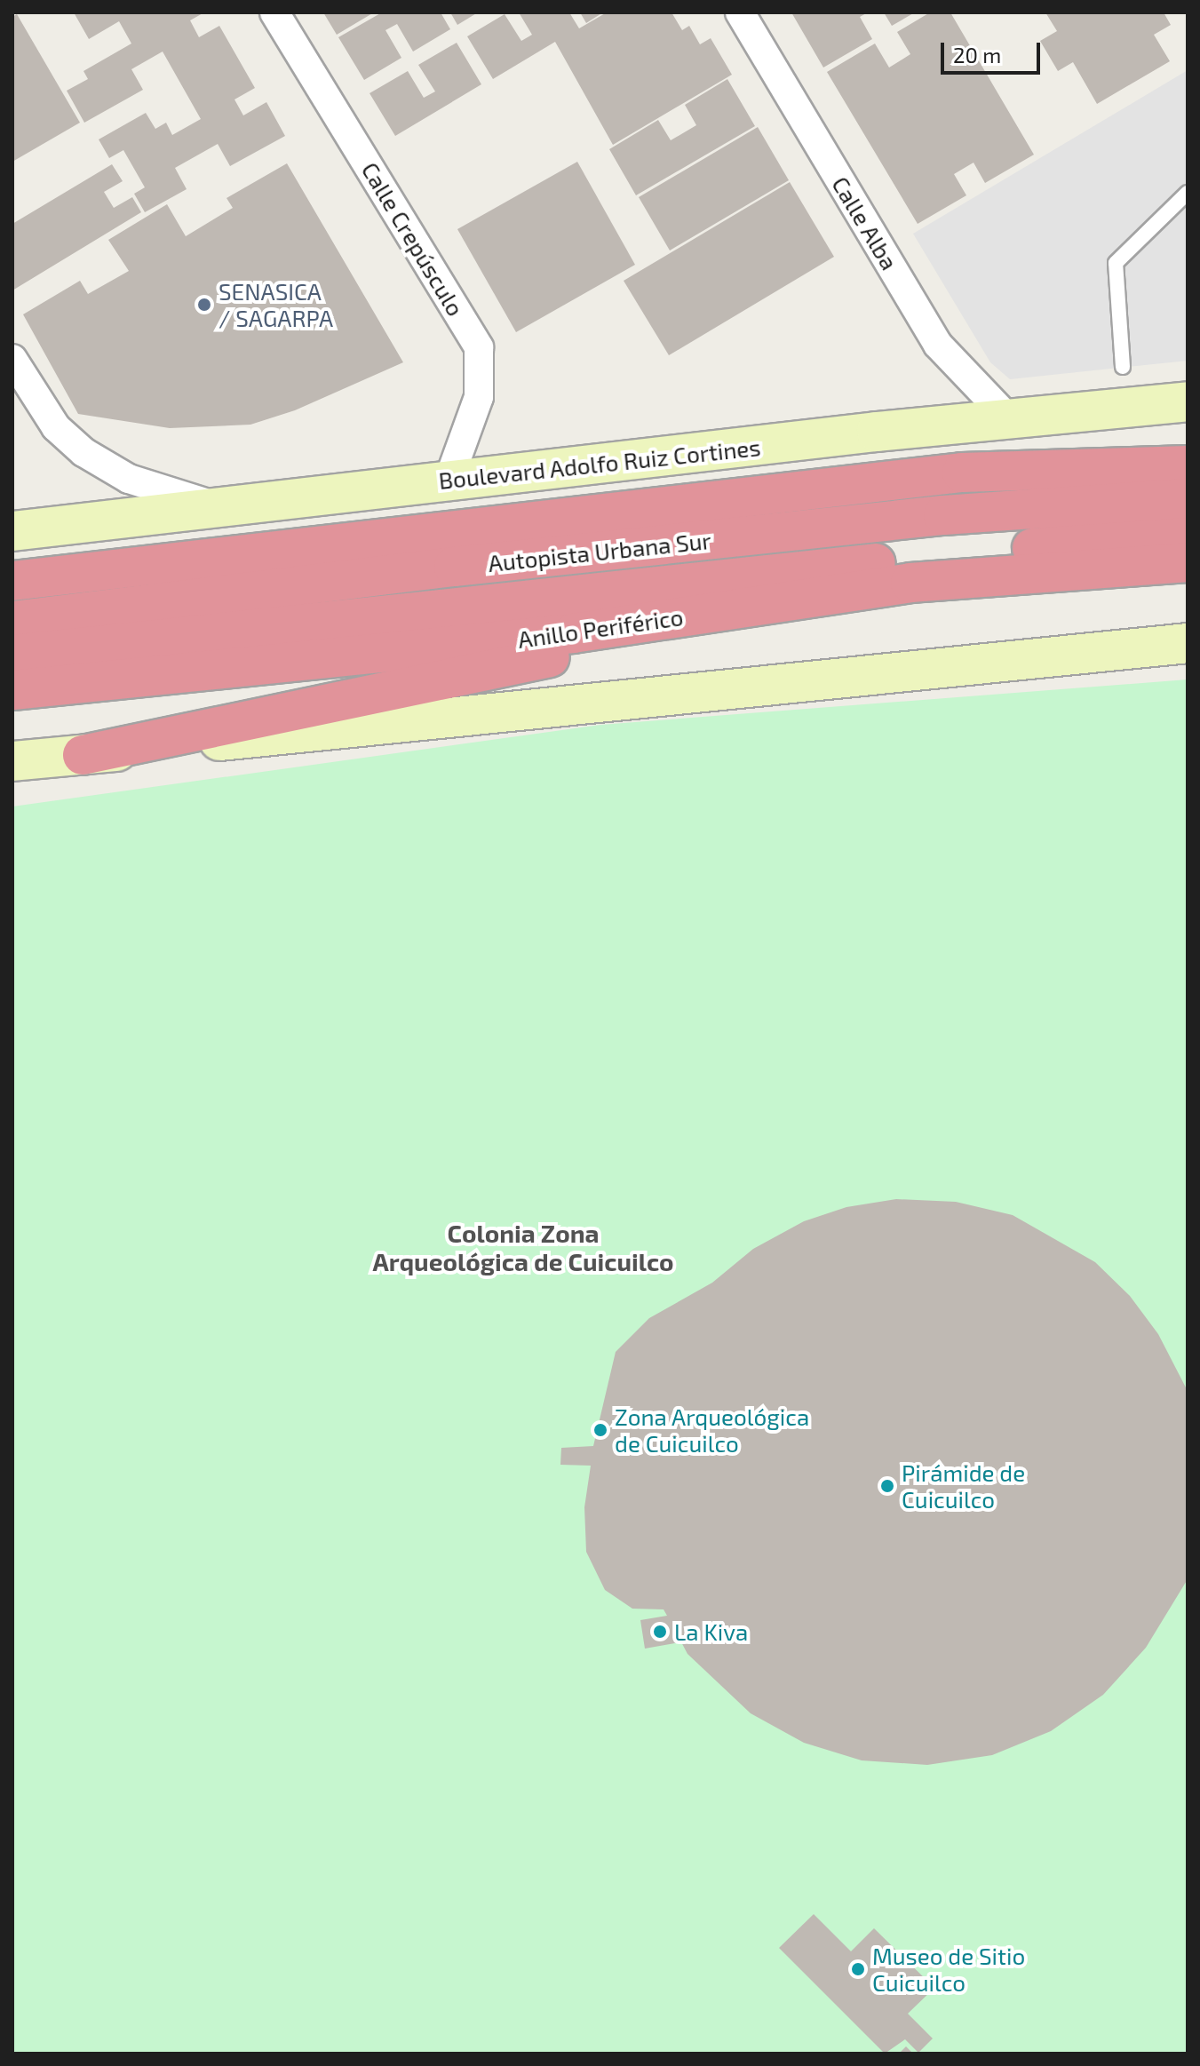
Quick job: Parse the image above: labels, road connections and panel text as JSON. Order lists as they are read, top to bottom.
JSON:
{
  "streets": {
    "highway": ["Autopista Urbana Sur", "Anillo Periférico"],
    "main road": ["Boulevard Adolfo Ruiz Cortines"],
    "street": ["Calle Alba", "Calle Crepúsculo"]
  },
  "crossings": [
    ["Calle Alba", "Boulevard Adolfo Ruiz Cortines"],
    ["Calle Crepúsculo", "Boulevard Adolfo Ruiz Cortines"]
  ],
  "districts": ["Colonia Zona Arqueológica de Cuicuilco"],
  "places": [
    "SENASICA / SAGARPA",
    "Zona Arqueológica de Cuicuilco",
    "Pirámide de Cuicuilco",
    "La Kiva",
    "Museo de Sitio Cuicuilco"
  ],
  "scale_bar": "20 m"
}
